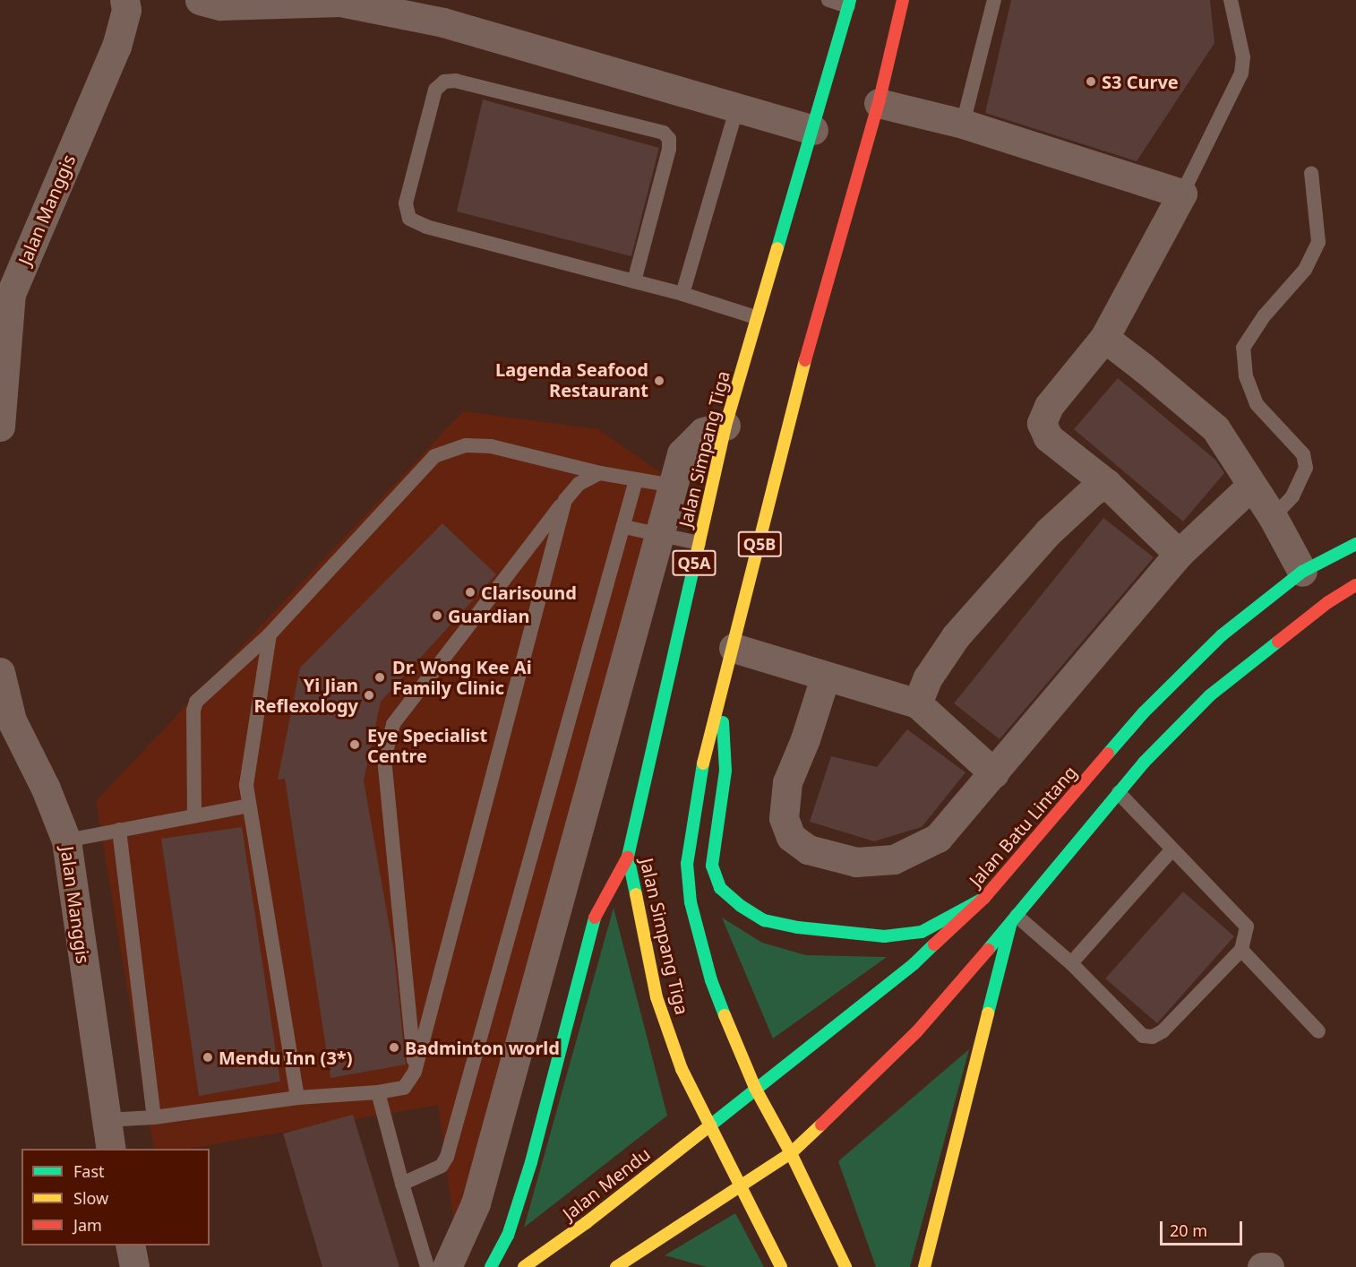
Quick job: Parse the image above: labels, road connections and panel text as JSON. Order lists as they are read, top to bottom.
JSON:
{
  "streets": {
    "main road": [
      "Jalan Simpang Tiga",
      "Q5B",
      "Q5A",
      "Jalan Batu Lintang",
      "Jalan Mendu"
    ],
    "street": ["Jalan Manggis"]
  },
  "crossings": [
    ["Jalan Simpang Tiga", "Jalan Batu Lintang"],
    ["Jalan Simpang Tiga", "Jalan Mendu"],
    ["Jalan Batu Lintang", "Jalan Mendu"]
  ],
  "places": [
    "S3 Curve",
    "Lagenda Seafood Restaurant",
    "Clarisound",
    "Guardian",
    "Dr. Wong Kee Ai Family Clinic",
    "Yi Jian Reflexology",
    "Eye Specialist Centre",
    "Badminton world",
    "Mendu Inn (3*)"
  ],
  "legend": ["Fast", "Slow", "Jam"],
  "scale_bar": "20 m"
}
